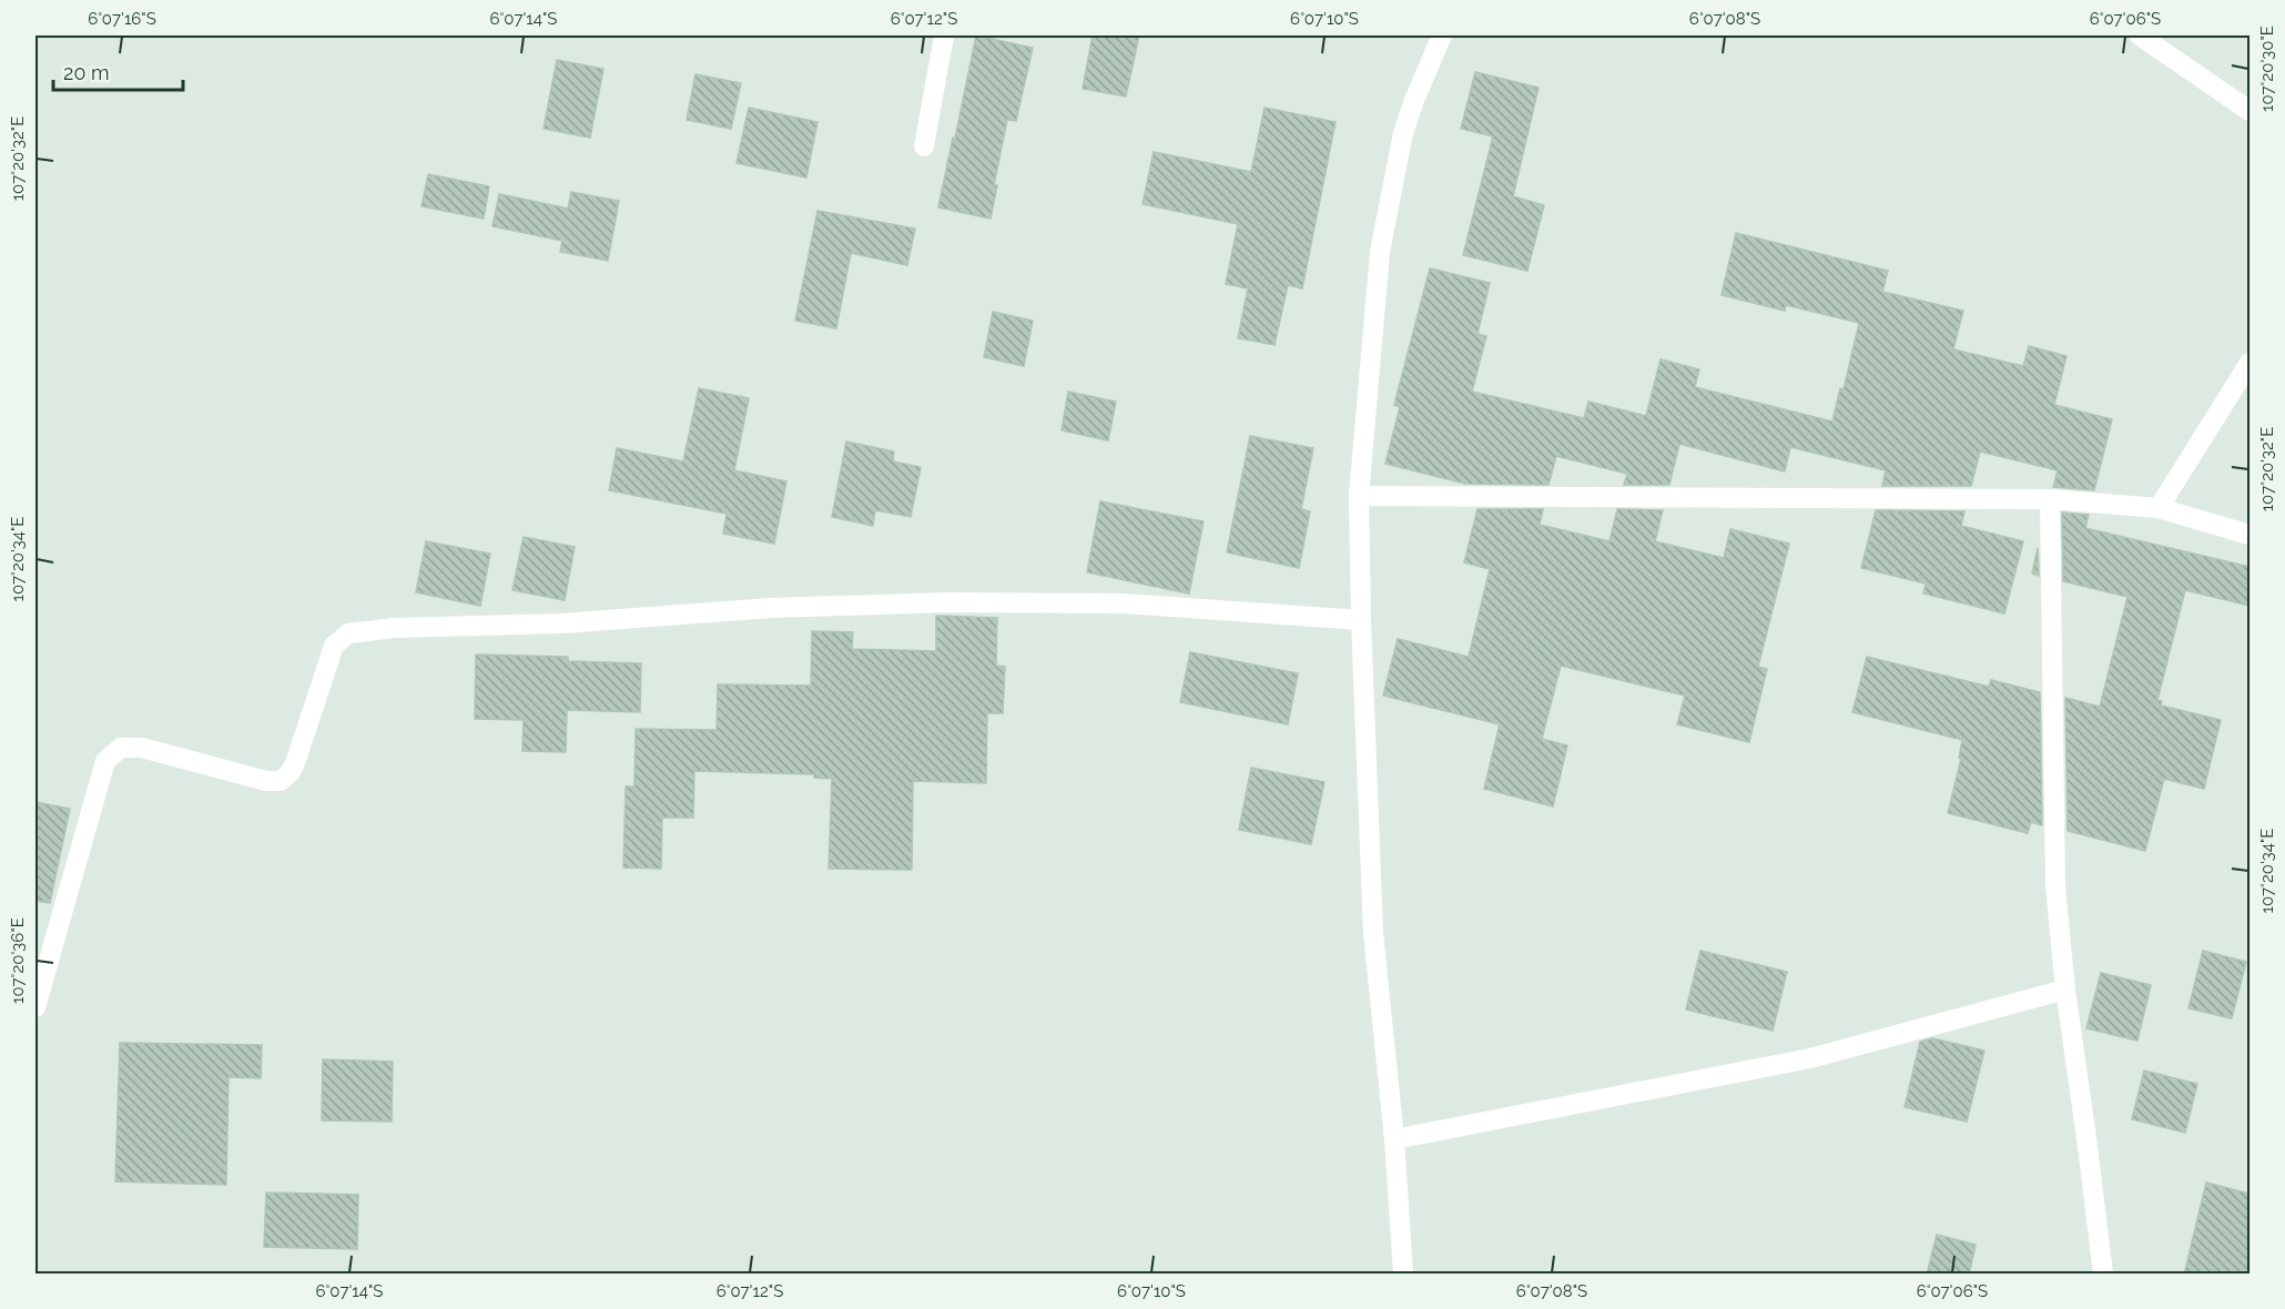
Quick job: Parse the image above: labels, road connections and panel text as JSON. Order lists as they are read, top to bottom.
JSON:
{
  "scale_bar": "20 m",
  "coordinates": [
    "6°07'16\"S",
    "6°07'14\"S",
    "6°07'12\"S",
    "6°07'10\"S",
    "6°07'08\"S",
    "6°07'06\"S",
    "107°20'30\"E",
    "107°20'32\"E",
    "107°20'34\"E",
    "107°20'36\"E"
  ]
}
